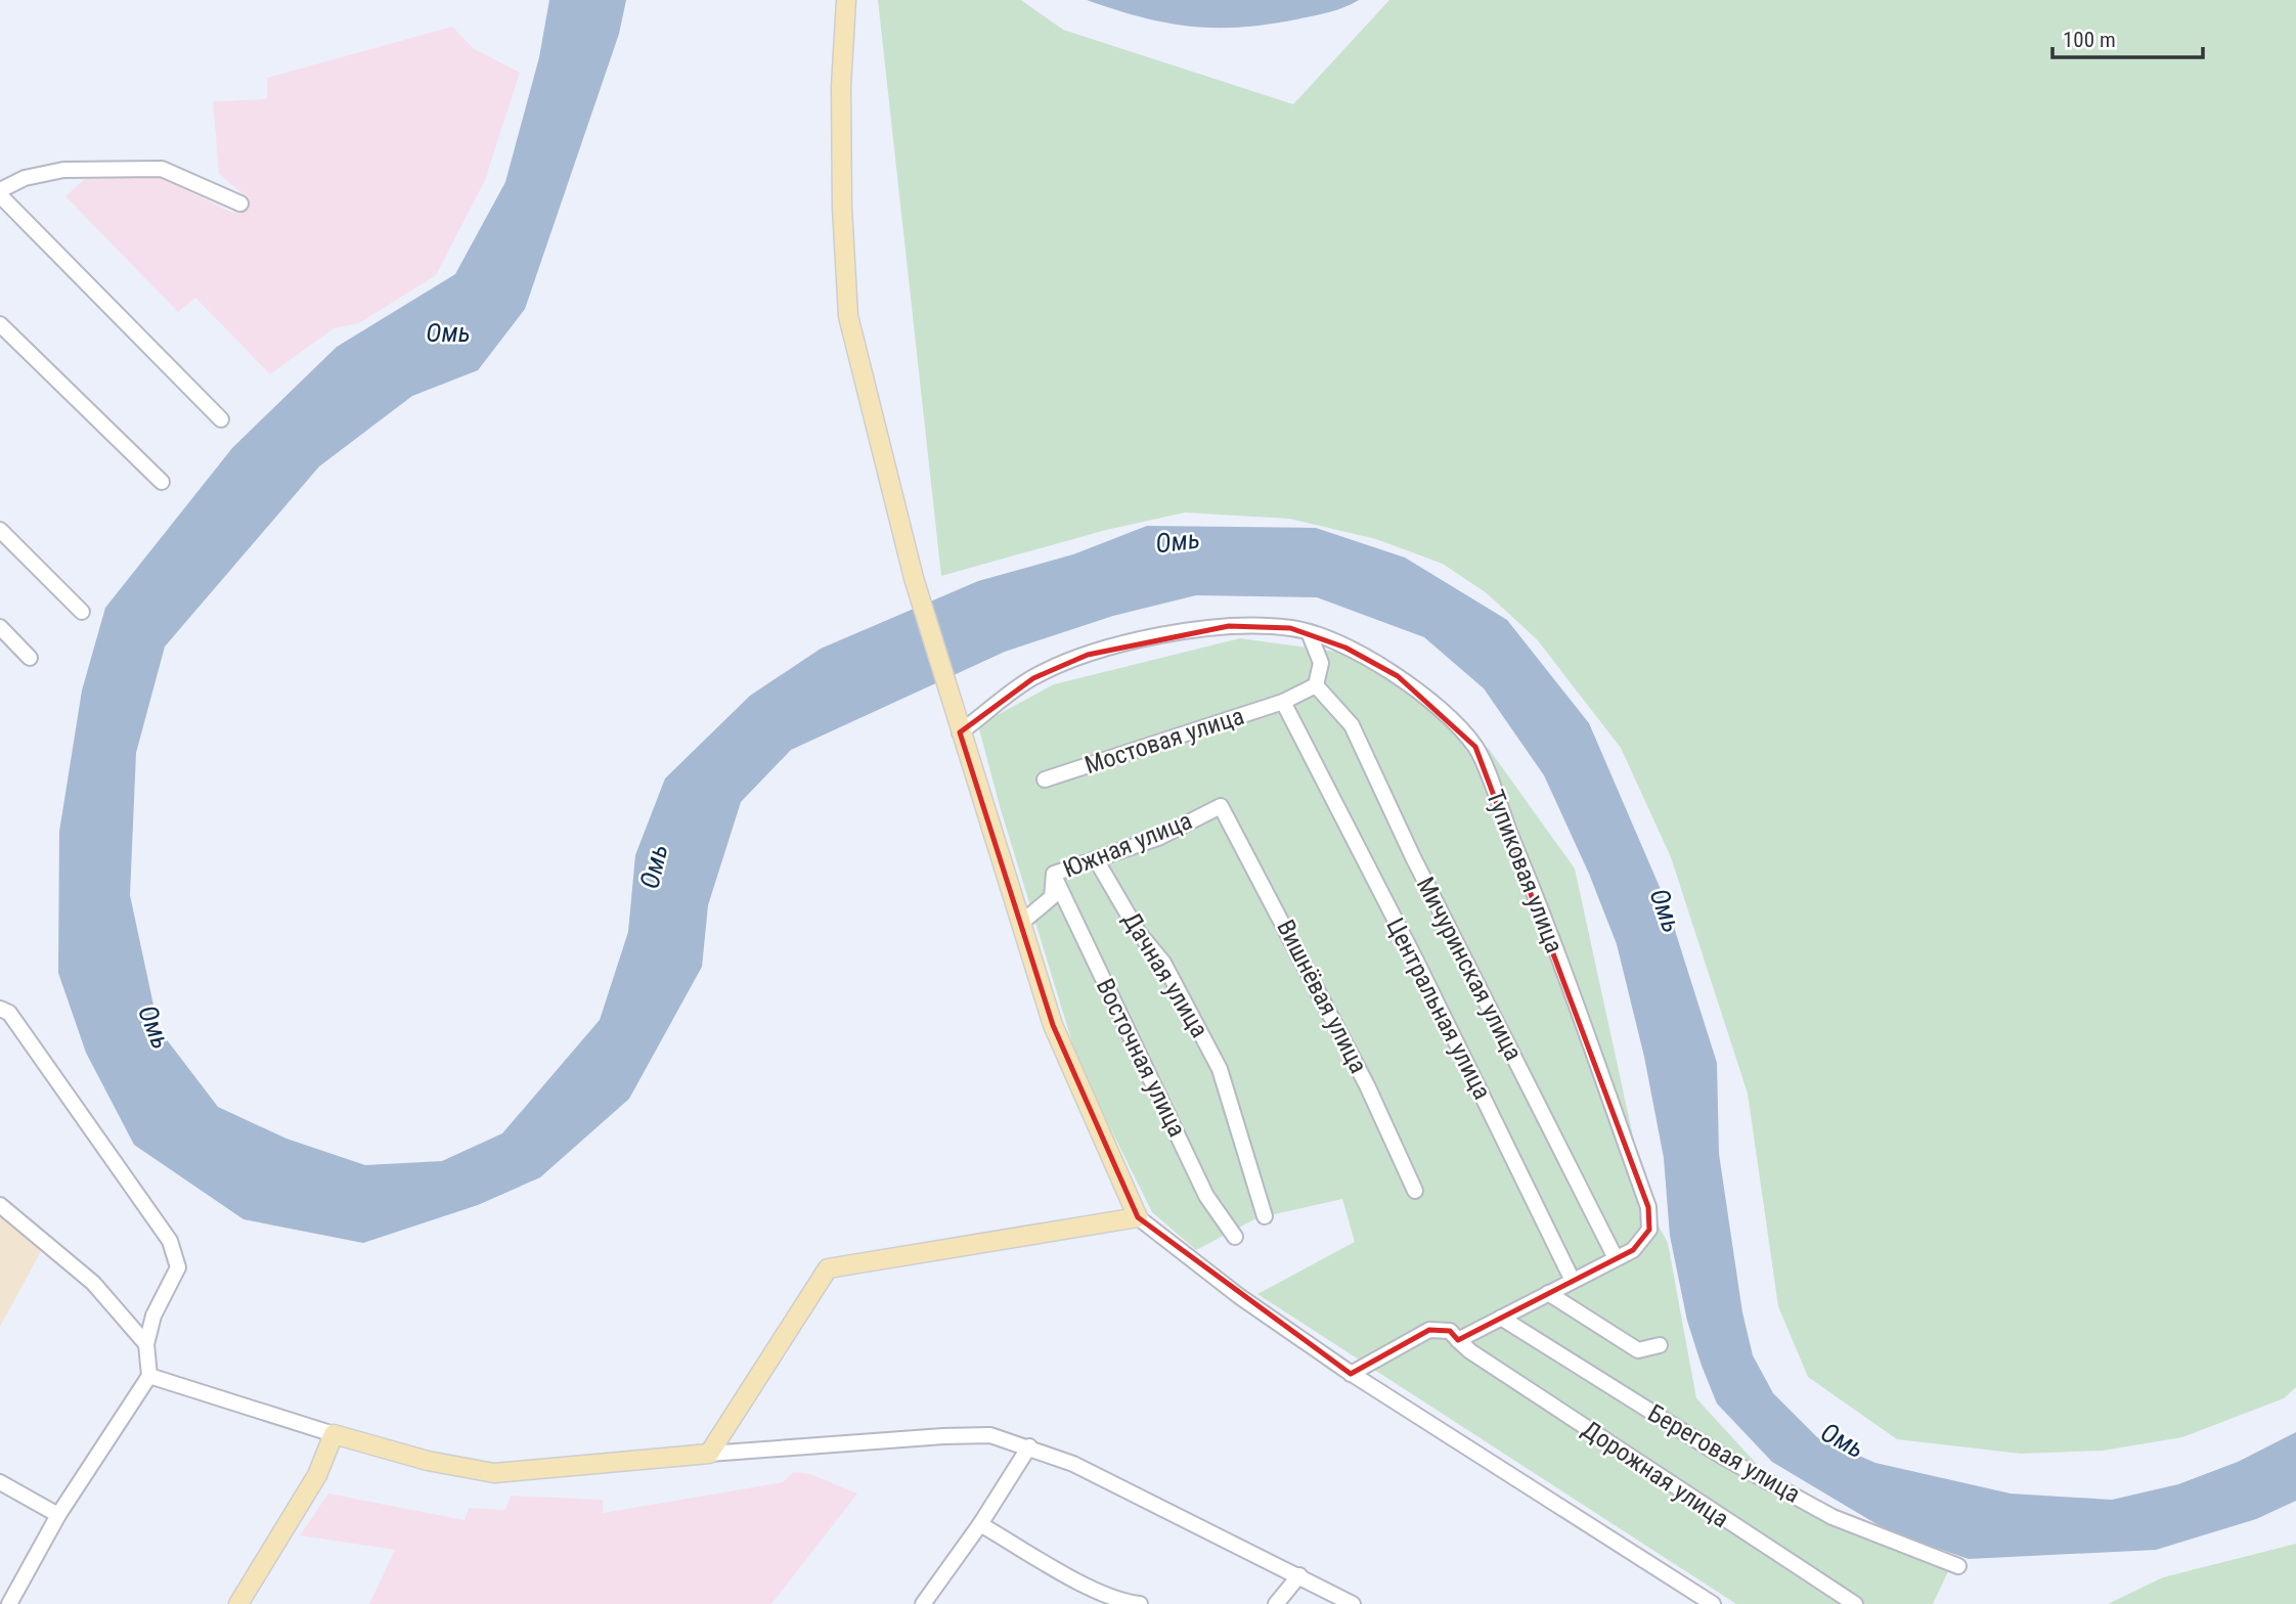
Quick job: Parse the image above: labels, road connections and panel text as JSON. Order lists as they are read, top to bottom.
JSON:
{
  "streets": {
    "street": [
      "Мостовая улица",
      "Южная улица",
      "Тупиковая улица",
      "Мичуринская улица",
      "Дачная улица",
      "Вишнёвая улица",
      "Центральная улица",
      "Восточная улица",
      "Береговая улица",
      "Дорожная улица"
    ]
  },
  "crossings": [
    ["Мостовая улица", "Мичуринская улица"],
    ["Мостовая улица", "Центральная улица"],
    ["Южная улица", "Дачная улица"],
    ["Южная улица", "Вишнёвая улица"],
    ["Южная улица", "Восточная улица"],
    ["Тупиковая улица", "Мичуринская улица"]
  ],
  "water": ["Омь"],
  "scale_bar": "100 m"
}
